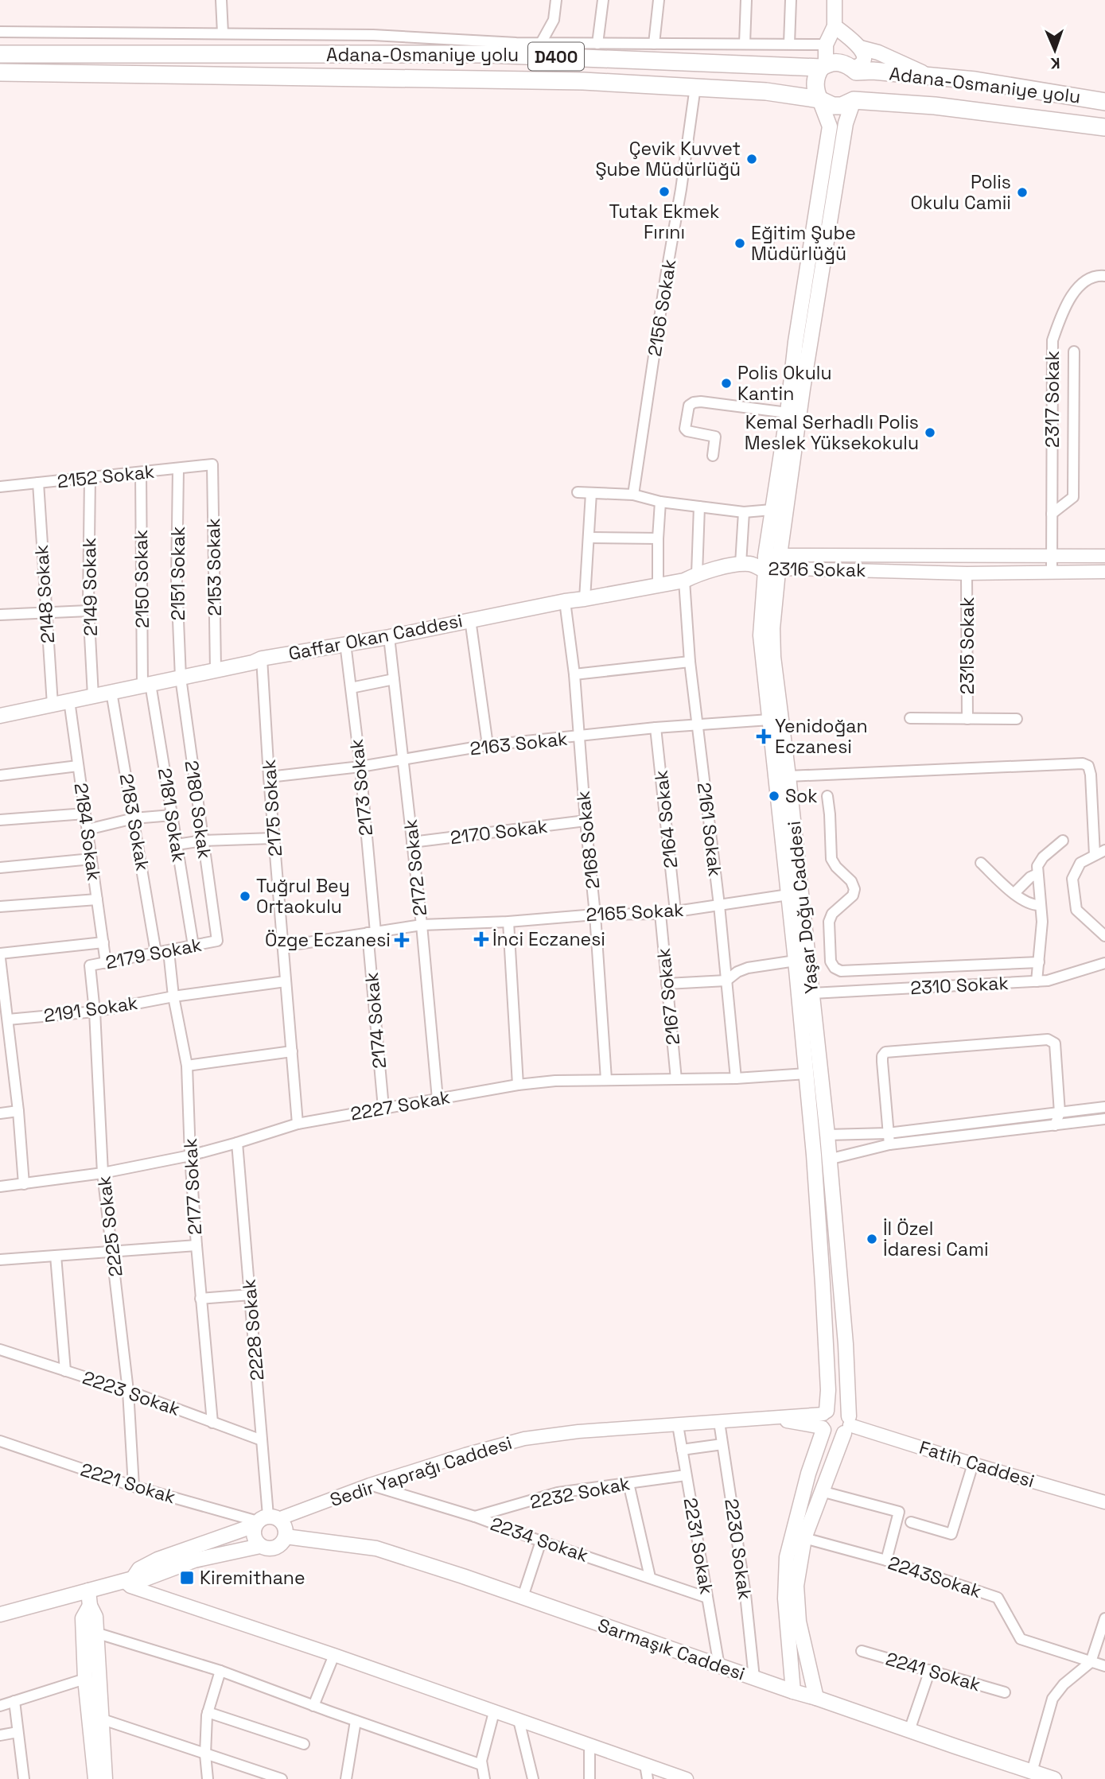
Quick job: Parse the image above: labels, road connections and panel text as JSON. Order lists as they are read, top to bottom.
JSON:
{
  "streets": {
    "highway": ["Adana-Osmaniye yolu", "D400", "Yaşar Doğu Caddesi"],
    "main road": ["2316 Sokak", "Gaffar Okan Caddesi", "Sarmaşık Caddesi"],
    "street": [
      "2156 Sokak",
      "2317 Sokak",
      "2152 Sokak",
      "2153 Sokak",
      "2151 Sokak",
      "2150 Sokak",
      "2149 Sokak",
      "2148 Sokak",
      "2315 Sokak",
      "2163 Sokak",
      "2173 Sokak",
      "2175 Sokak",
      "2180 Sokak",
      "2181 Sokak",
      "2164 Sokak",
      "2183 Sokak",
      "2161 Sokak",
      "2184 Sokak",
      "2170 Sokak",
      "2168 Sokak",
      "2172 Sokak",
      "2165 Sokak",
      "2179 Sokak",
      "2310 Sokak",
      "2167 Sokak",
      "2191 Sokak",
      "2174 Sokak",
      "2227 Sokak",
      "2177 Sokak",
      "2225 Sokak",
      "2228 Sokak",
      "2223 Sokak",
      "Fatih Caddesi",
      "Sedir Yaprağı Caddesi",
      "2221 Sokak",
      "2232 Sokak",
      "2234 Sokak",
      "2231 Sokak",
      "2230 Sokak",
      "2243Sokak",
      "2241 Sokak"
    ]
  },
  "crossings": [
    ["Adana-Osmaniye yolu", "2156 Sokak"],
    ["Adana-Osmaniye yolu", "Yaşar Doğu Caddesi"],
    ["2317 Sokak", "2316 Sokak"],
    ["2152 Sokak", "2153 Sokak"],
    ["2152 Sokak", "2151 Sokak"],
    ["2152 Sokak", "2150 Sokak"],
    ["2152 Sokak", "2149 Sokak"],
    ["2152 Sokak", "2148 Sokak"],
    ["2153 Sokak", "Gaffar Okan Caddesi"],
    ["2316 Sokak", "Gaffar Okan Caddesi"],
    ["2316 Sokak", "2315 Sokak"],
    ["2316 Sokak", "Yaşar Doğu Caddesi"],
    ["2151 Sokak", "Gaffar Okan Caddesi"],
    ["2151 Sokak", "2180 Sokak"],
    ["2150 Sokak", "Gaffar Okan Caddesi"],
    ["2150 Sokak", "2181 Sokak"],
    ["2149 Sokak", "Gaffar Okan Caddesi"],
    ["2148 Sokak", "Gaffar Okan Caddesi"],
    ["Gaffar Okan Caddesi", "2173 Sokak"],
    ["Gaffar Okan Caddesi", "2175 Sokak"],
    ["Gaffar Okan Caddesi", "2180 Sokak"],
    ["Gaffar Okan Caddesi", "2181 Sokak"],
    ["Gaffar Okan Caddesi", "2183 Sokak"],
    ["Gaffar Okan Caddesi", "2161 Sokak"],
    ["Gaffar Okan Caddesi", "2184 Sokak"],
    ["Gaffar Okan Caddesi", "2168 Sokak"],
    ["Gaffar Okan Caddesi", "2172 Sokak"],
    ["2163 Sokak", "2173 Sokak"],
    ["2163 Sokak", "2175 Sokak"],
    ["2163 Sokak", "2164 Sokak"],
    ["2163 Sokak", "2161 Sokak"],
    ["2163 Sokak", "2168 Sokak"],
    ["2163 Sokak", "2172 Sokak"],
    ["2163 Sokak", "Yaşar Doğu Caddesi"],
    ["2173 Sokak", "2165 Sokak"],
    ["2173 Sokak", "2174 Sokak"],
    ["2175 Sokak", "2165 Sokak"],
    ["2175 Sokak", "2191 Sokak"],
    ["2175 Sokak", "2227 Sokak"],
    ["2180 Sokak", "2179 Sokak"],
    ["2181 Sokak", "2179 Sokak"],
    ["2164 Sokak", "2165 Sokak"],
    ["2183 Sokak", "2179 Sokak"],
    ["2161 Sokak", "2165 Sokak"],
    ["2161 Sokak", "2227 Sokak"],
    ["2184 Sokak", "2179 Sokak"],
    ["2170 Sokak", "2168 Sokak"],
    ["2170 Sokak", "2172 Sokak"],
    ["2168 Sokak", "2165 Sokak"],
    ["2168 Sokak", "2227 Sokak"],
    ["2172 Sokak", "2165 Sokak"],
    ["2172 Sokak", "2227 Sokak"],
    ["Yaşar Doğu Caddesi", "2165 Sokak"],
    ["Yaşar Doğu Caddesi", "2310 Sokak"],
    ["Yaşar Doğu Caddesi", "2227 Sokak"],
    ["Yaşar Doğu Caddesi", "Fatih Caddesi"],
    ["Yaşar Doğu Caddesi", "Sedir Yaprağı Caddesi"],
    ["Yaşar Doğu Caddesi", "2243Sokak"],
    ["Yaşar Doğu Caddesi", "Sarmaşık Caddesi"],
    ["2165 Sokak", "2167 Sokak"],
    ["2165 Sokak", "2174 Sokak"],
    ["2179 Sokak", "2177 Sokak"],
    ["2179 Sokak", "2225 Sokak"],
    ["2167 Sokak", "2227 Sokak"],
    ["2191 Sokak", "2177 Sokak"],
    ["2191 Sokak", "2225 Sokak"],
    ["2174 Sokak", "2227 Sokak"],
    ["2227 Sokak", "2177 Sokak"],
    ["2227 Sokak", "2225 Sokak"],
    ["2227 Sokak", "2228 Sokak"],
    ["2177 Sokak", "2223 Sokak"],
    ["2225 Sokak", "2223 Sokak"],
    ["2225 Sokak", "2221 Sokak"],
    ["2228 Sokak", "2223 Sokak"],
    ["2228 Sokak", "Sedir Yaprağı Caddesi"],
    ["2228 Sokak", "2221 Sokak"],
    ["2228 Sokak", "Sarmaşık Caddesi"],
    ["Fatih Caddesi", "Sedir Yaprağı Caddesi"],
    ["Sedir Yaprağı Caddesi", "2221 Sokak"],
    ["Sedir Yaprağı Caddesi", "2234 Sokak"],
    ["Sedir Yaprağı Caddesi", "2231 Sokak"],
    ["Sedir Yaprağı Caddesi", "2230 Sokak"],
    ["Sedir Yaprağı Caddesi", "Sarmaşık Caddesi"],
    ["2221 Sokak", "Sarmaşık Caddesi"],
    ["2232 Sokak", "2234 Sokak"],
    ["2232 Sokak", "2231 Sokak"],
    ["2234 Sokak", "2231 Sokak"],
    ["2231 Sokak", "Sarmaşık Caddesi"],
    ["2230 Sokak", "Sarmaşık Caddesi"]
  ],
  "places": {
    "other": [
      "Çevik Kuvvet Şube Müdürlüğü",
      "Tutak Ekmek Fırını",
      "Polis Okulu Camii",
      "Eğitim Şube Müdürlüğü",
      "Polis Okulu Kantin",
      "Kemal Serhadlı Polis Meslek Yüksekokulu",
      "Sok",
      "Tuğrul Bey Ortaokulu",
      "İl Özel İdaresi Cami"
    ],
    "health": ["Yenidoğan Eczanesi", "İnci Eczanesi", "Özge Eczanesi"],
    "transit": ["Kiremithane"]
  },
  "north": "bottom"
}
